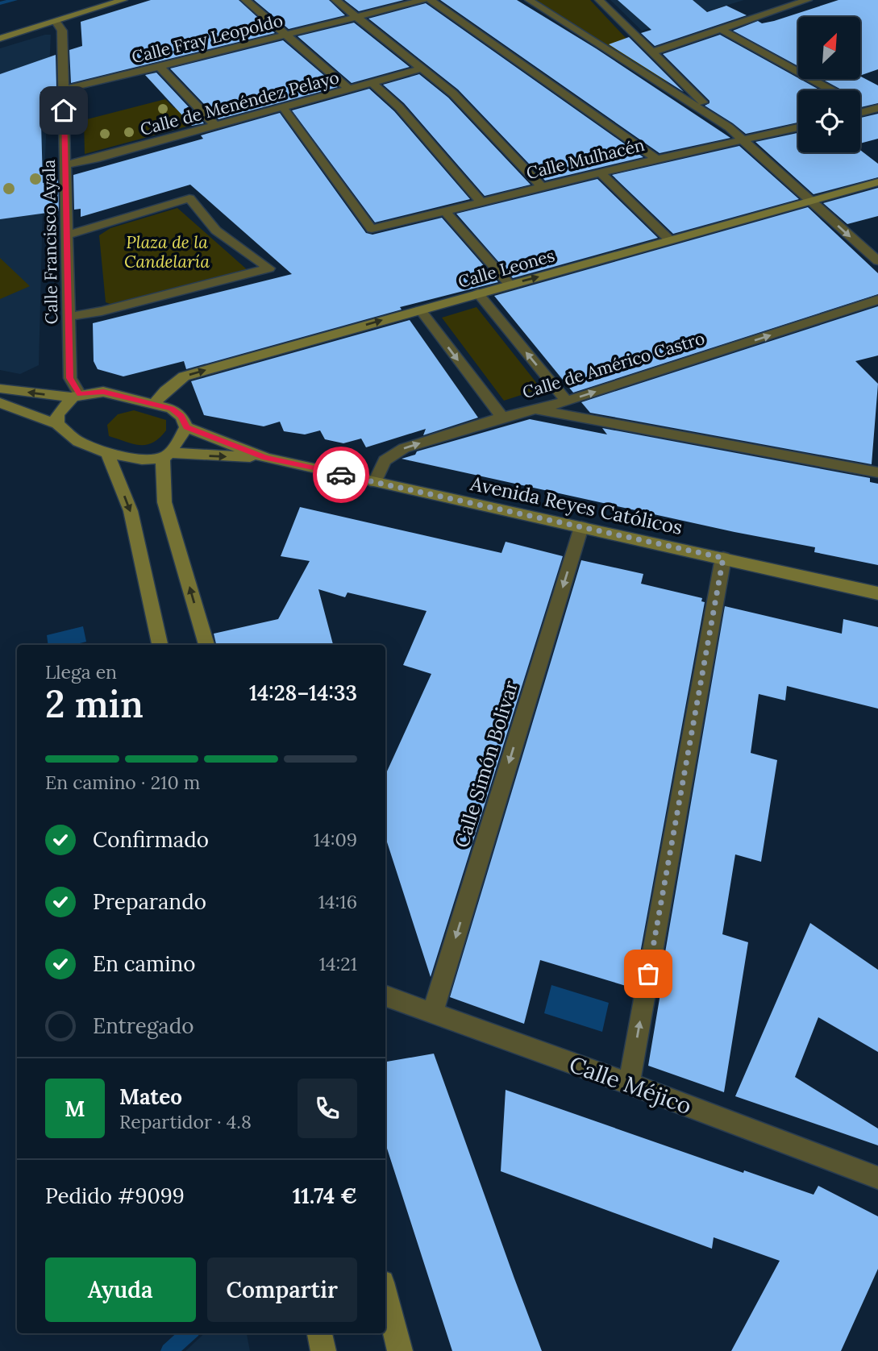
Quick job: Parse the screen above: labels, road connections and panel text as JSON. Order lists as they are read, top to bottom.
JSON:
{
  "streets": {
    "street": [
      "Calle Fray Leopoldo",
      "Calle de Menéndez Pelayo",
      "Calle Mulhacén",
      "Calle Francisco Ayala",
      "Calle Leones",
      "Calle de Américo Castro",
      "Avenida Reyes Católicos",
      "Calle Simón Bolivar",
      "Calle Méjico"
    ]
  },
  "crossings": [
    ["Calle Fray Leopoldo", "Calle Francisco Ayala"],
    ["Calle de Menéndez Pelayo", "Calle Mulhacén"],
    ["Calle de Menéndez Pelayo", "Calle Francisco Ayala"],
    ["Calle de Américo Castro", "Avenida Reyes Católicos"],
    ["Avenida Reyes Católicos", "Calle Simón Bolivar"],
    ["Calle Simón Bolivar", "Calle Méjico"]
  ],
  "one_way": ["Calle Leones", "Calle de Américo Castro", "Calle Simón Bolivar"],
  "parks": ["Plaza de la Candelaría"],
  "north": "top right",
  "page": {
    "heading": ["2 min", "Llega en", "14:28–14:33"],
    "panel": [
      "Mateo",
      "Repartidor · 4.8",
      "Pedido #9099",
      "11.74 €"
    ],
    "bar": "En camino · 210 m",
    "list": [
      ["Confirmado", "14:09"],
      ["Preparando", "14:16"],
      ["En camino", "14:21"],
      "Entregado"
    ],
    "round": "M",
    "buttons": ["Ayuda", "Compartir"]
  }
}
